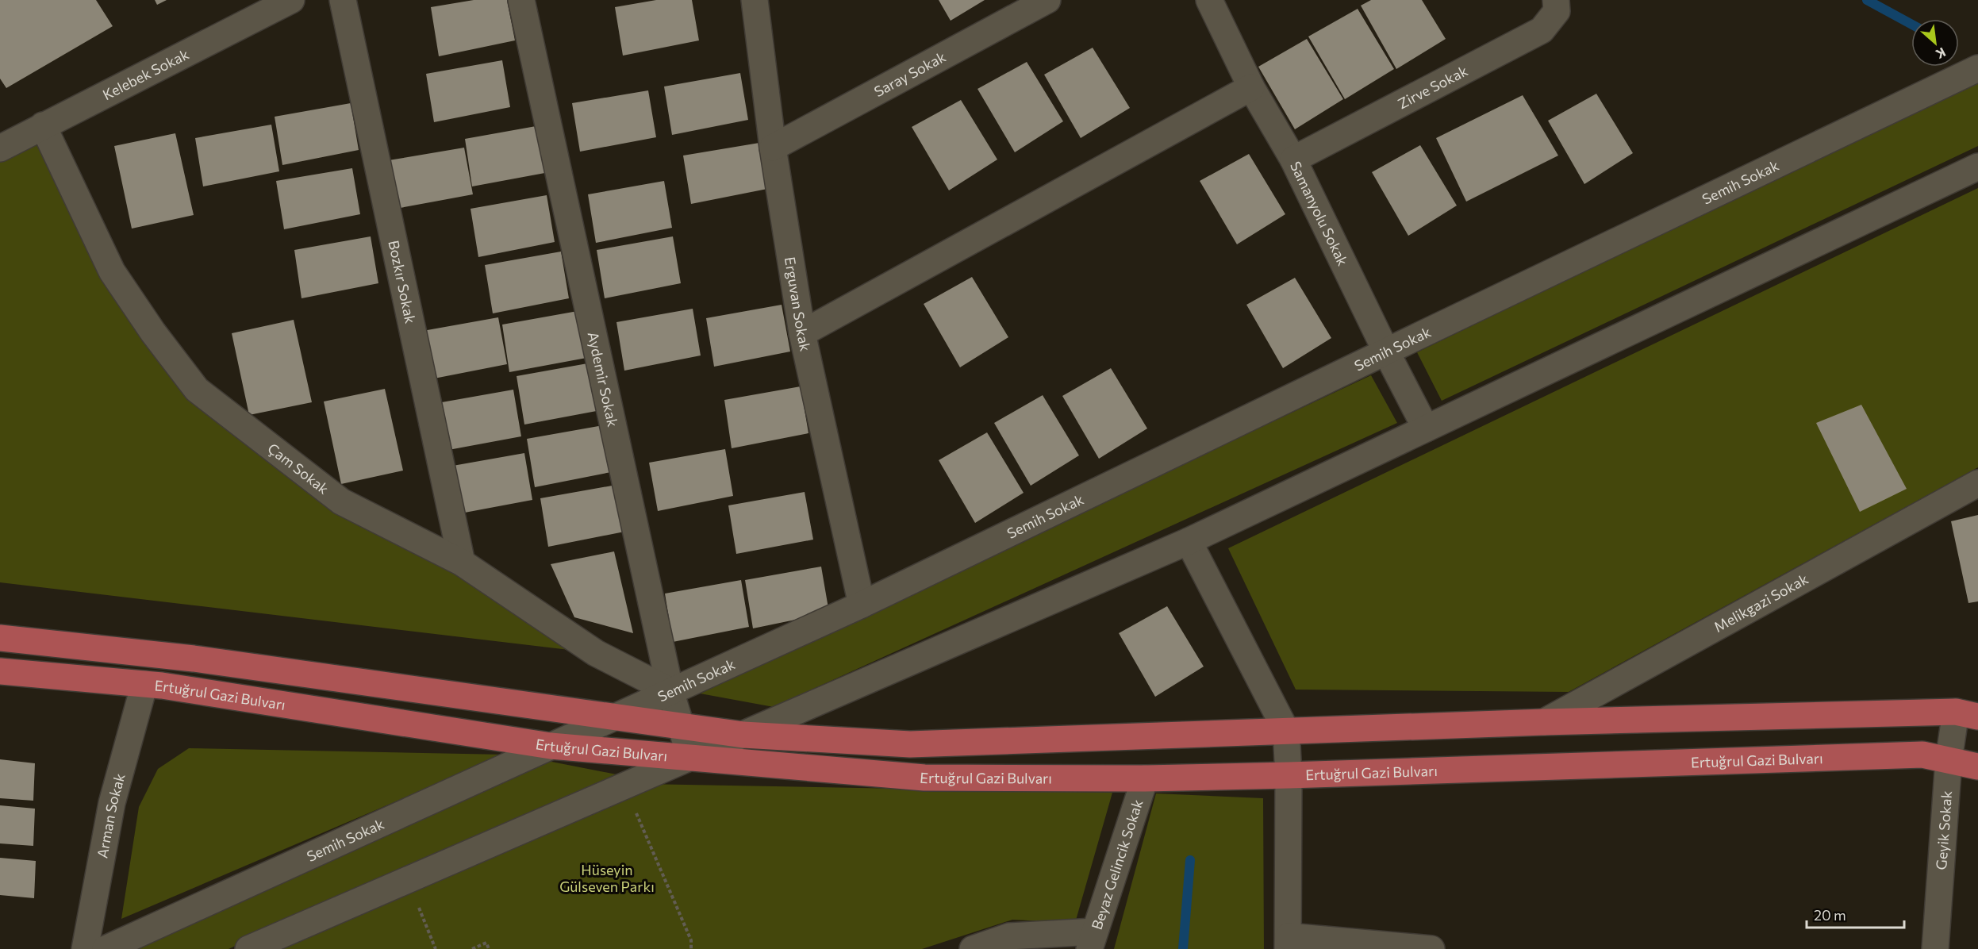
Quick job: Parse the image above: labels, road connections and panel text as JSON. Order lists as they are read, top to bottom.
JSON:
{
  "streets": {
    "main road": ["Ertuğrul Gazi Bulvarı"],
    "street": [
      "Kelebek Sokak",
      "Saray Sokak",
      "Zirve Sokak",
      "Semih Sokak",
      "Samanyolu Sokak",
      "Bozkır Sokak",
      "Erguvan Sokak",
      "Aydemir Sokak",
      "Çam Sokak",
      "Melikgazi Sokak",
      "Arman Sokak",
      "Geyik Sokak",
      "Beyaz Gelincik Sokak"
    ]
  },
  "crossings": [
    ["Kelebek Sokak", "Çam Sokak"],
    ["Saray Sokak", "Erguvan Sokak"],
    ["Zirve Sokak", "Samanyolu Sokak"],
    ["Semih Sokak", "Samanyolu Sokak"],
    ["Semih Sokak", "Erguvan Sokak"],
    ["Semih Sokak", "Aydemir Sokak"],
    ["Semih Sokak", "Çam Sokak"],
    ["Semih Sokak", "Ertuğrul Gazi Bulvarı"],
    ["Bozkır Sokak", "Çam Sokak"],
    ["Aydemir Sokak", "Çam Sokak"],
    ["Aydemir Sokak", "Ertuğrul Gazi Bulvarı"],
    ["Ertuğrul Gazi Bulvarı", "Arman Sokak"],
    ["Ertuğrul Gazi Bulvarı", "Geyik Sokak"],
    ["Ertuğrul Gazi Bulvarı", "Beyaz Gelincik Sokak"]
  ],
  "parks": ["Hüseyin Gülseven Parkı"],
  "scale_bar": "20 m",
  "north": "bottom right"
}
